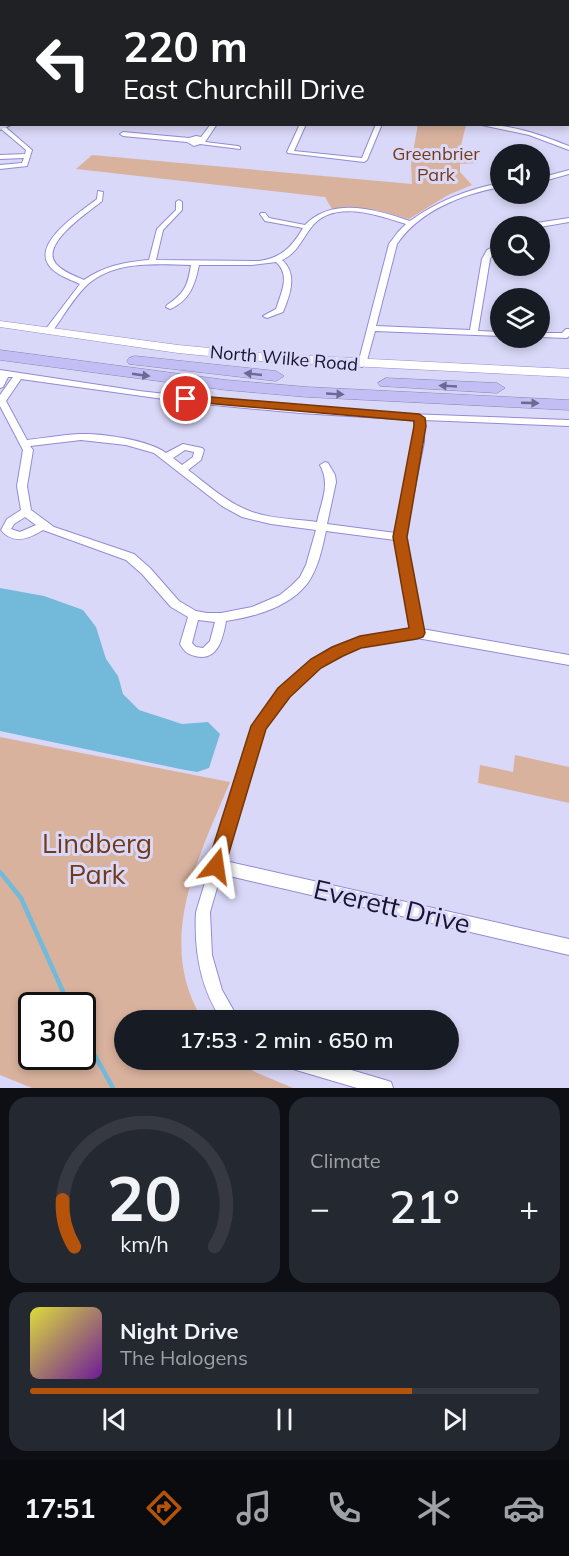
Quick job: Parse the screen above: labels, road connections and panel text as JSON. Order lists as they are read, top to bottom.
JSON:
{
  "streets": {
    "street": ["North Wilke Road", "Everett Drive"]
  },
  "parks": ["Greenbrier Park", "Lindberg Park"],
  "page": {
    "turn": ["220 m", "East Churchill Drive"],
    "limit": "30",
    "trip": "17:53 · 2 min · 650 m",
    "tile": "Climate",
    "heat": ["−", "21°", "+"],
    "song": ["Night Drive", "The Halogens"],
    "tabs": "17:51",
    "gauge": ["20", "km/h"]
  }
}
